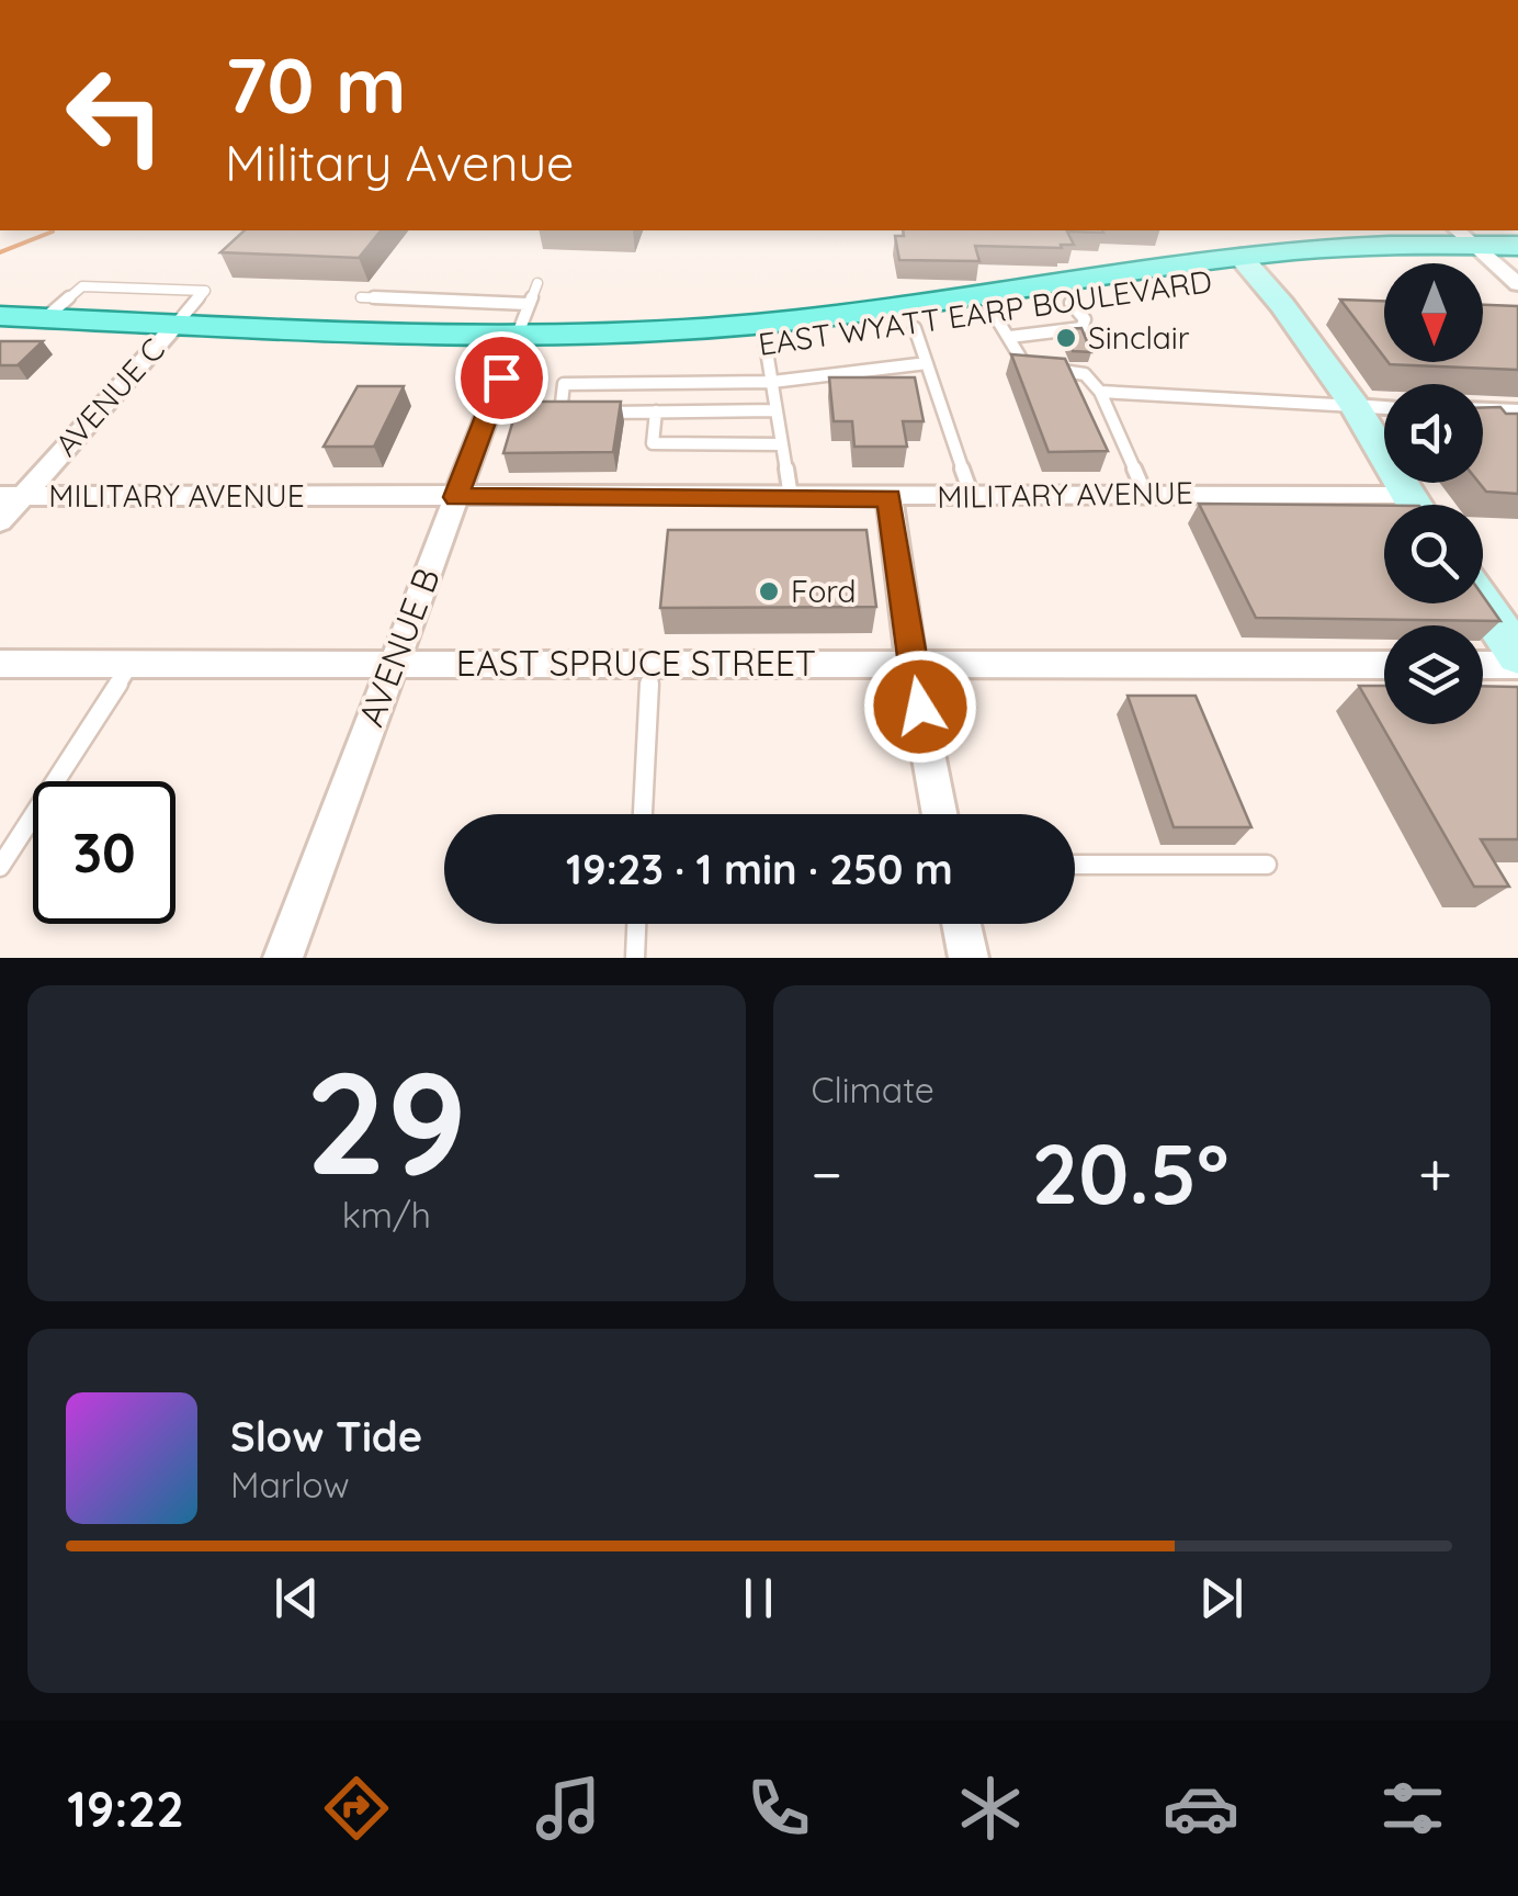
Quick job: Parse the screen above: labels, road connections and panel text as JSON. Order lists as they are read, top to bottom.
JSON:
{
  "streets": {
    "main road": ["EAST WYATT EARP BOULEVARD"],
    "street": [
      "AVENUE C",
      "MILITARY AVENUE",
      "AVENUE B",
      "EAST SPRUCE STREET"
    ]
  },
  "crossings": [
    ["EAST WYATT EARP BOULEVARD", "AVENUE C"],
    ["EAST WYATT EARP BOULEVARD", "AVENUE B"],
    ["AVENUE C", "MILITARY AVENUE"],
    ["MILITARY AVENUE", "AVENUE B"],
    ["AVENUE B", "EAST SPRUCE STREET"]
  ],
  "places": ["Sinclair", "Ford"],
  "north": "bottom",
  "page": {
    "turn": ["70 m", "Military Avenue"],
    "limit": "30",
    "trip": "19:23 · 1 min · 250 m",
    "tile": [
      ["29", "km/h"],
      "Climate"
    ],
    "heat": ["−", "20.5°", "+"],
    "song": ["Slow Tide", "Marlow"],
    "tabs": "19:22"
  }
}
